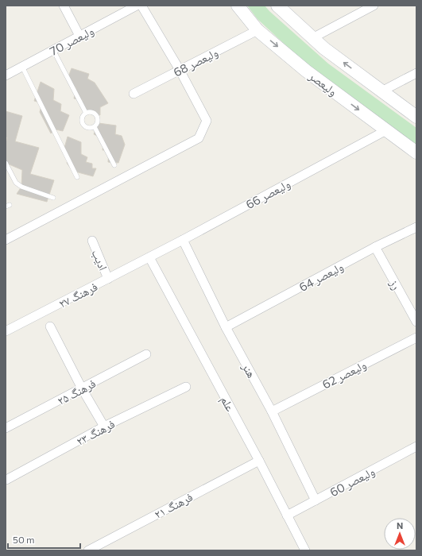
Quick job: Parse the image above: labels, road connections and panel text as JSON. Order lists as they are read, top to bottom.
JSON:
{
  "streets": {
    "main road": ["ولیعصر"],
    "street": [
      "ولیعصر 70",
      "ولیعصر 68",
      "ولیعصر 66",
      "ادیب",
      "ولیعصر 64",
      "رز",
      "فرهنگ ۲۷",
      "هنر",
      "ولیعصر 62",
      "فرهنگ ۲۵",
      "علم",
      "فرهنگ ۲۳",
      "ولیعصر 60",
      "فرهنگ ۲۱"
    ]
  },
  "crossings": [
    ["ولیعصر 68", "ولیعصر"],
    ["ولیعصر", "ولیعصر 66"],
    ["ولیعصر 66", "فرهنگ ۲۷"],
    ["ولیعصر 66", "هنر"],
    ["ولیعصر 66", "علم"],
    ["ادیب", "فرهنگ ۲۷"],
    ["ولیعصر 64", "رز"],
    ["ولیعصر 64", "هنر"],
    ["فرهنگ ۲۷", "علم"],
    ["هنر", "ولیعصر 62"],
    ["هنر", "ولیعصر 60"],
    ["علم", "ولیعصر 60"],
    ["علم", "فرهنگ ۲۱"]
  ],
  "scale_bar": "50 m",
  "north": "top"
}
